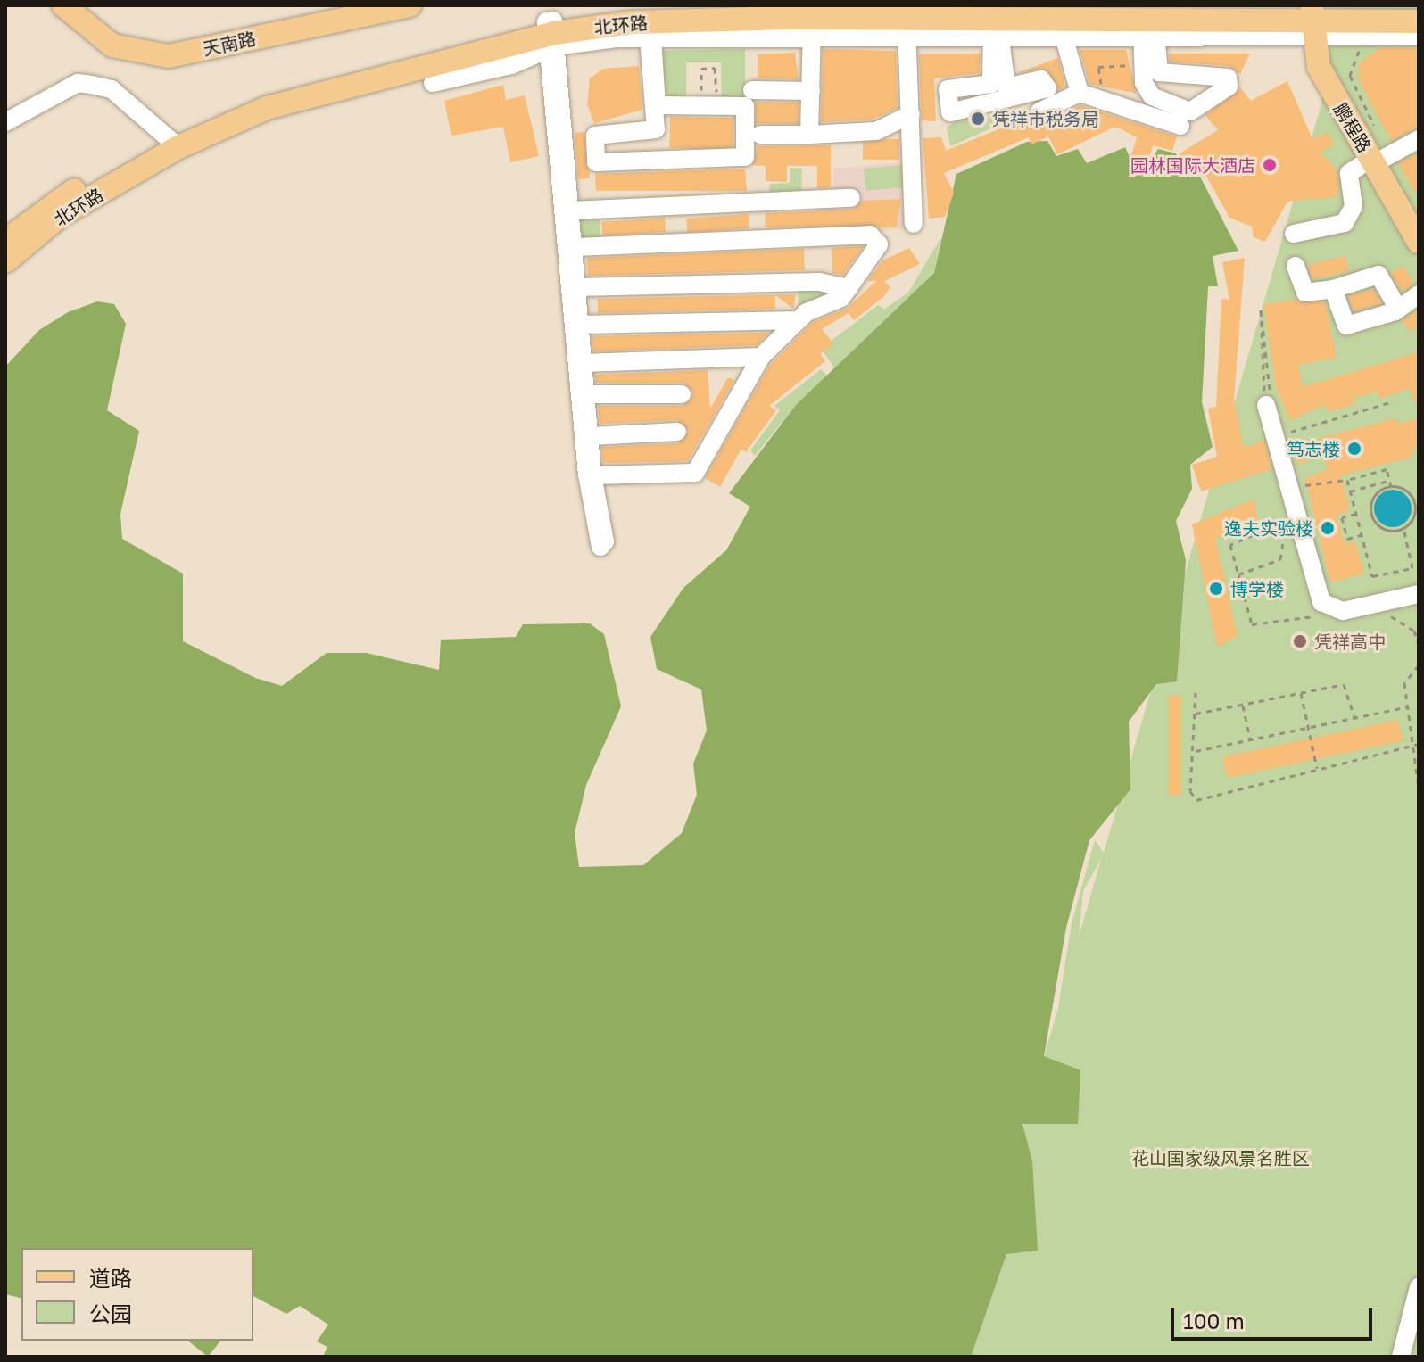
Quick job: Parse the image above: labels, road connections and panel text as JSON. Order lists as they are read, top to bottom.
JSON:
{
  "streets": {
    "main road": ["北环路", "天南路", "鹏程路"]
  },
  "crossings": [
    ["北环路", "鹏程路"]
  ],
  "parks": ["花山国家级风景名胜区"],
  "places": [
    "凭祥市税务局",
    "园林国际大酒店",
    "笃志楼",
    "逸夫实验楼",
    "博学楼",
    "凭祥高中"
  ],
  "legend": ["道路", "公园"],
  "scale_bar": "100 m"
}
